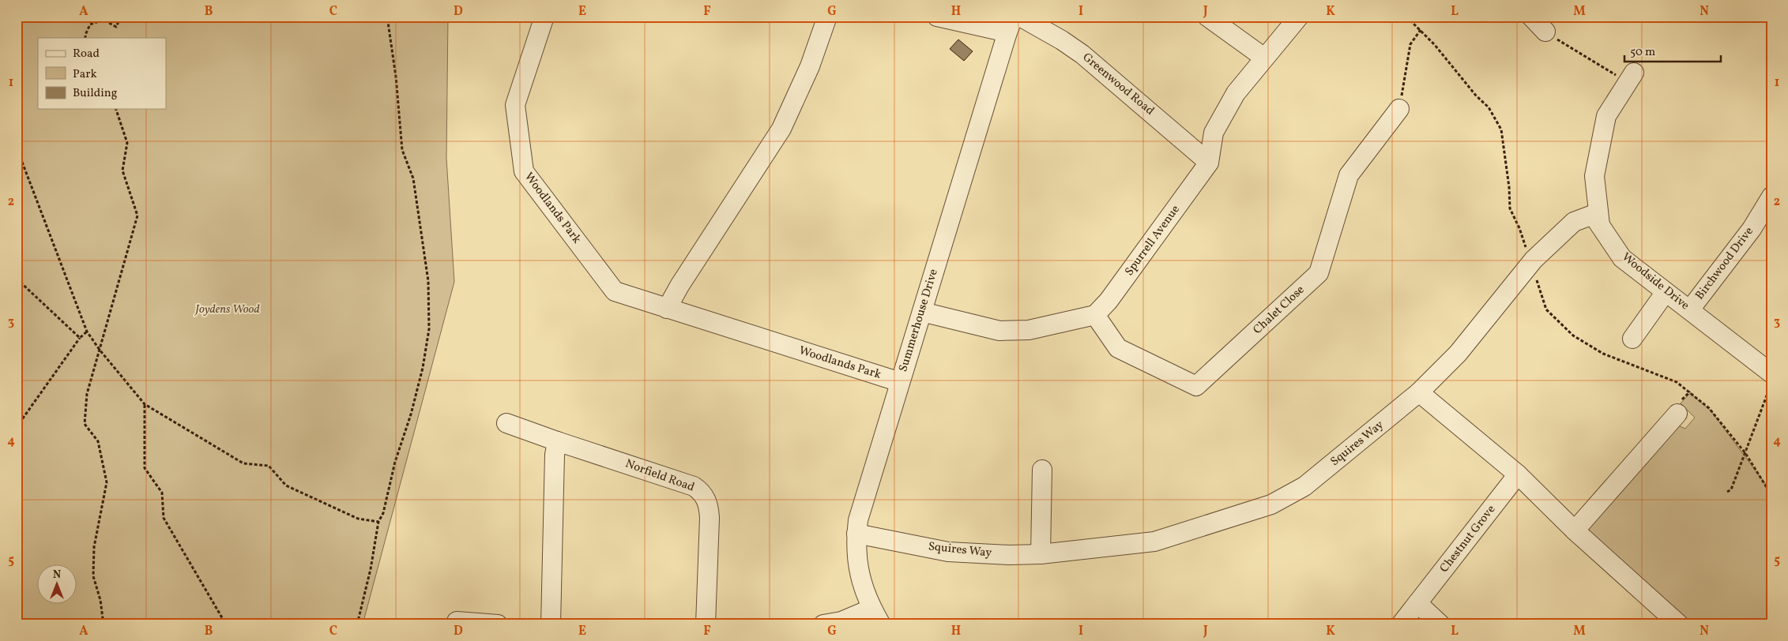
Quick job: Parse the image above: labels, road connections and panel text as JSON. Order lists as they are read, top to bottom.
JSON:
{
  "streets": {
    "street": [
      "Greenwood Road",
      "Woodlands Park",
      "Spurrell Avenue",
      "Birchwood Drive",
      "Woodside Drive",
      "Chalet Close",
      "Summerhouse Drive",
      "Squires Way",
      "Norfield Road",
      "Chestnut Grove"
    ]
  },
  "crossings": [
    ["Greenwood Road", "Spurrell Avenue"],
    ["Woodlands Park", "Summerhouse Drive"],
    ["Spurrell Avenue", "Chalet Close"],
    ["Birchwood Drive", "Woodside Drive"],
    ["Woodside Drive", "Squires Way"],
    ["Summerhouse Drive", "Squires Way"]
  ],
  "parks": ["Joydens Wood"],
  "legend": ["Road", "Park", "Building"],
  "scale_bar": "50 m",
  "north": "top",
  "grid": {
    "columns": [
      "A",
      "B",
      "C",
      "D",
      "E",
      "F",
      "G",
      "H",
      "I",
      "J",
      "K",
      "L",
      "M",
      "N"
    ],
    "rows": [
      "1",
      "2",
      "3",
      "4",
      "5"
    ]
  }
}
